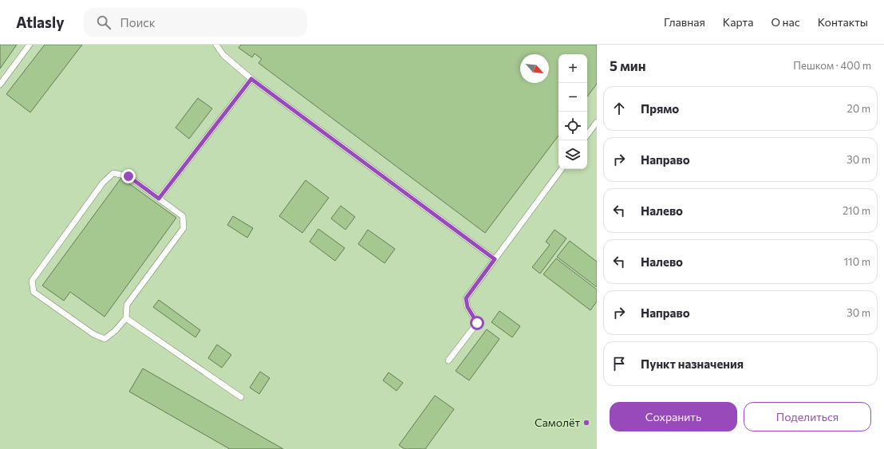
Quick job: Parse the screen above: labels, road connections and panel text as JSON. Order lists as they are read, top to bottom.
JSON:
{
  "places": ["Самолёт"],
  "north": "bottom right",
  "page": {
    "header": "Atlasly",
    "search": "Поиск",
    "nav": [
      "Главная",
      "Карта",
      "О нас",
      "Контакты"
    ],
    "heading": ["5 мин", "Пешком · 400 m"],
    "map_buttons": ["+", "−"],
    "list": [
      ["Прямо", "20 m"],
      ["Направо", "30 m"],
      ["Налево", "210 m"],
      ["Налево", "110 m"],
      ["Направо", "30 m"],
      "Пункт назначения"
    ],
    "buttons": ["Сохранить", "Поделиться"]
  }
}
